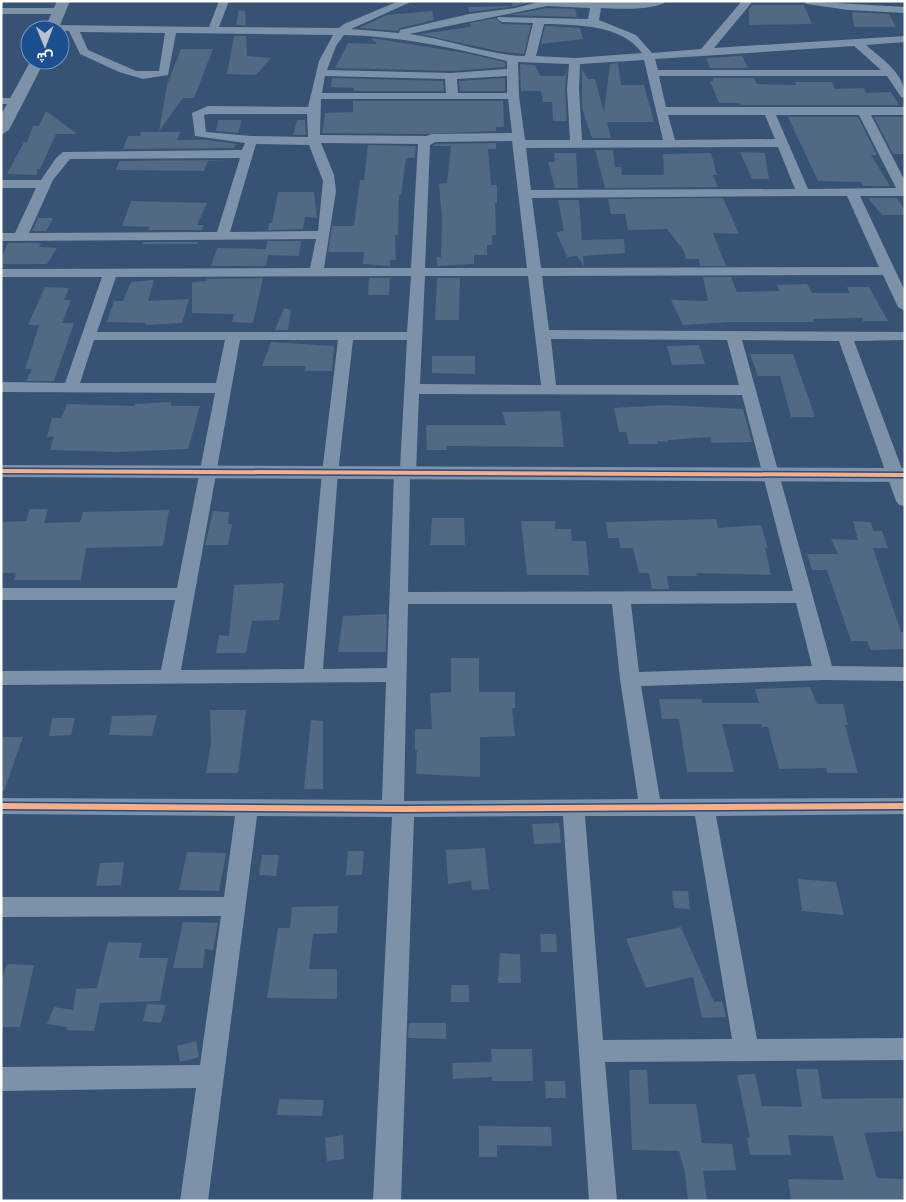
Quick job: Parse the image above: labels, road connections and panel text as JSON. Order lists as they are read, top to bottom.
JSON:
{
  "north": "bottom"
}
